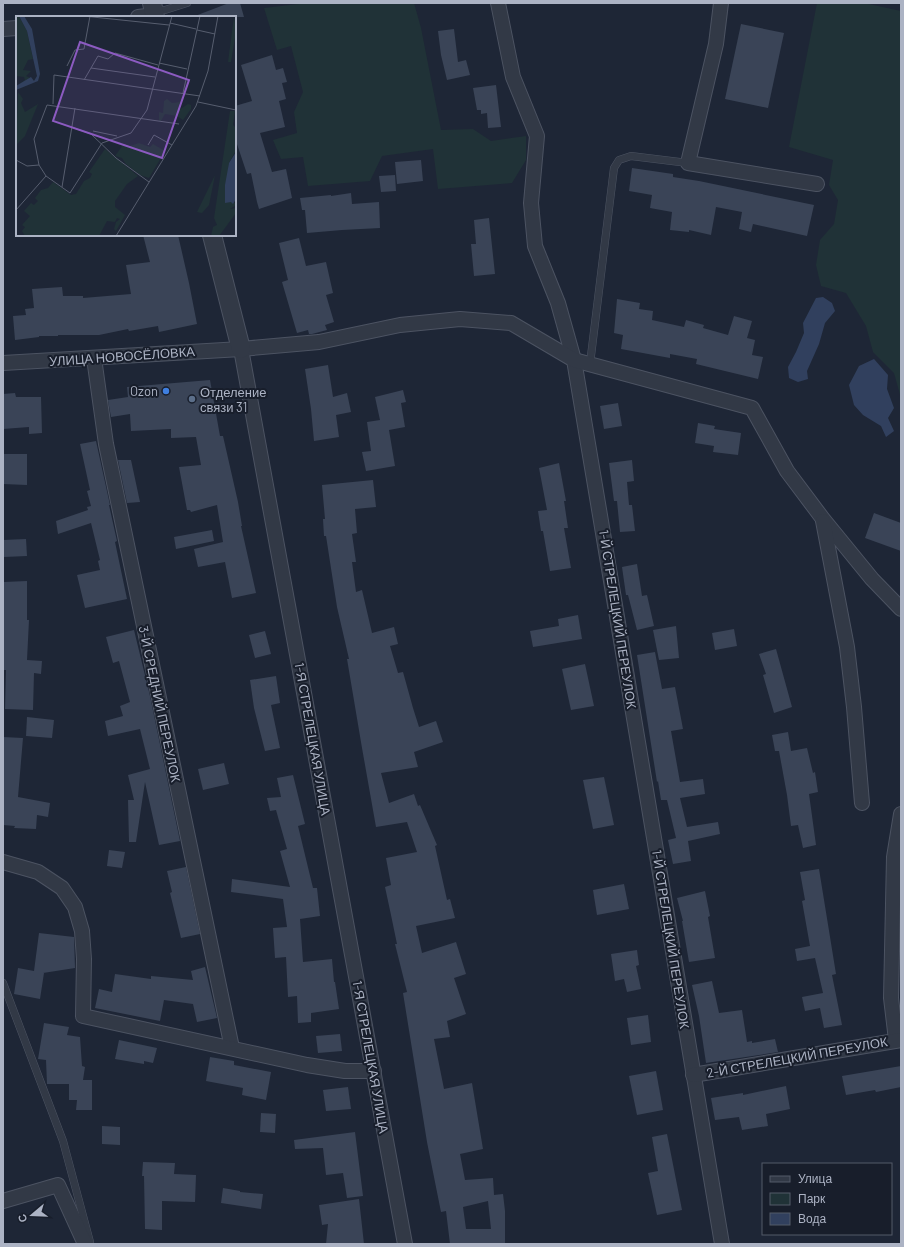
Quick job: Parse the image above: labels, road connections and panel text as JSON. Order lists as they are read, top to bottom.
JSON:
{
  "streets": {
    "street": [
      "УЛИЦА НОВОСЁЛОВКА",
      "1-Й СТРЕЛЕЦКИЙ ПЕРЕУЛОК",
      "3-Й СРЕДНИЙ ПЕРЕУЛОК",
      "1-Я СТРЕЛЕЦКАЯ УЛИЦА",
      "2-Й СТРЕЛЕЦКИЙ ПЕРЕУЛОК"
    ]
  },
  "crossings": [
    ["УЛИЦА НОВОСЁЛОВКА", "1-Й СТРЕЛЕЦКИЙ ПЕРЕУЛОК"],
    ["УЛИЦА НОВОСЁЛОВКА", "3-Й СРЕДНИЙ ПЕРЕУЛОК"],
    ["УЛИЦА НОВОСЁЛОВКА", "1-Я СТРЕЛЕЦКАЯ УЛИЦА"],
    ["1-Й СТРЕЛЕЦКИЙ ПЕРЕУЛОК", "2-Й СТРЕЛЕЦКИЙ ПЕРЕУЛОК"]
  ],
  "places": ["Ozon", "Отделение связи 31"],
  "legend": ["Улица", "Парк", "Вода"],
  "north": "left"
}
